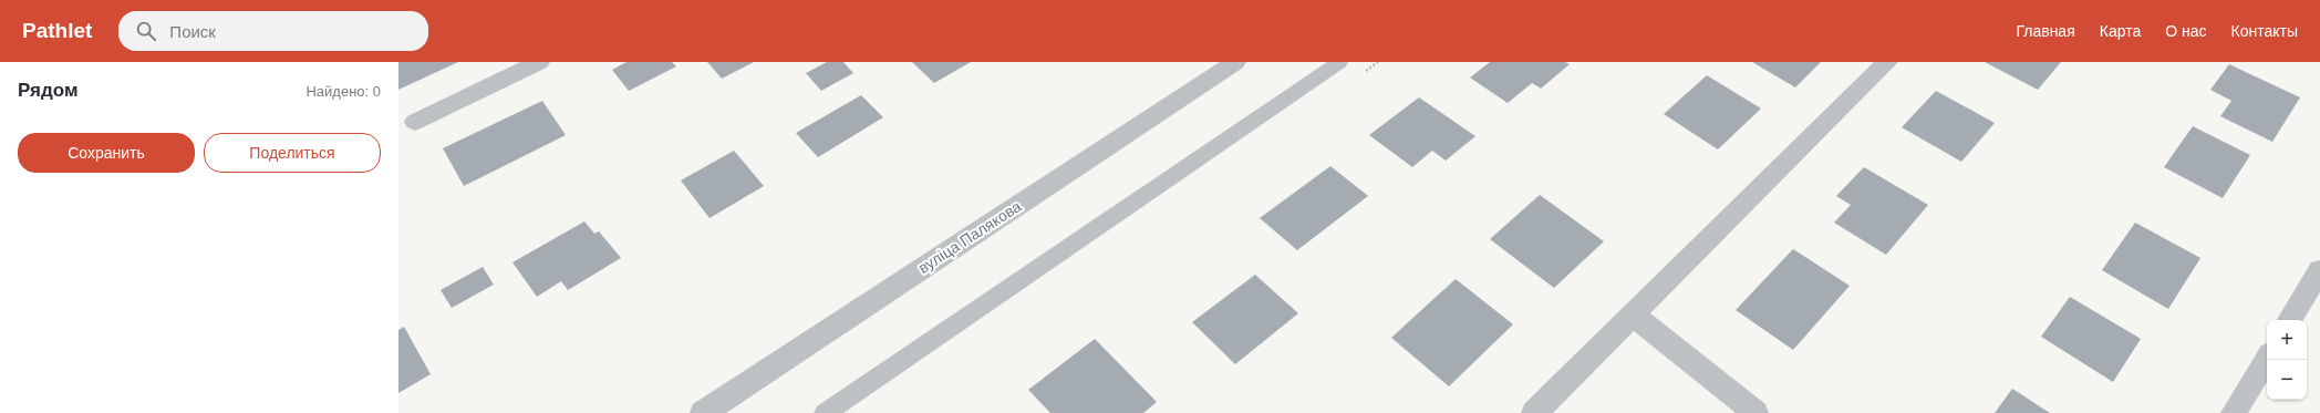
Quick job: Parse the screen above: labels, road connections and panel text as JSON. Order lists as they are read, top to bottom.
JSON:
{
  "streets": {
    "street": ["вуліца Палякова"]
  },
  "page": {
    "header": "Pathlet",
    "search": "Поиск",
    "nav": [
      "Главная",
      "Карта",
      "О нас",
      "Контакты"
    ],
    "heading": ["Рядом", "Найдено: 0"],
    "buttons": ["Сохранить", "Поделиться"],
    "map_buttons": ["+", "−"]
  }
}
